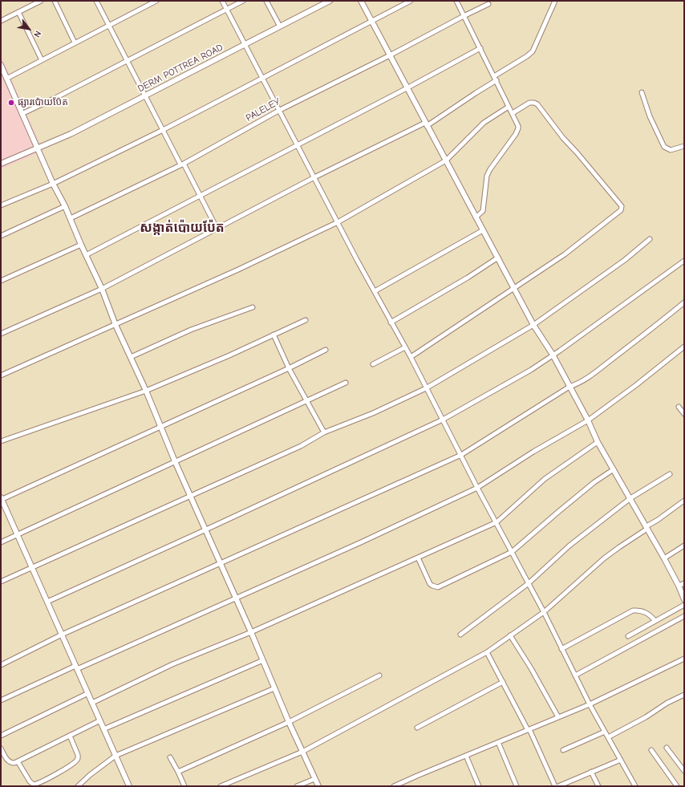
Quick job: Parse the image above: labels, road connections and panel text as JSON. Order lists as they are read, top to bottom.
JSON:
{
  "streets": {
    "street": ["DERM POTTREA ROAD", "PALELEY"]
  },
  "districts": ["សង្កាត់ប៉ោយប៉ែត"],
  "places": ["ផ្សារប៉ោយប៉ែត"],
  "north": "bottom right"
}
